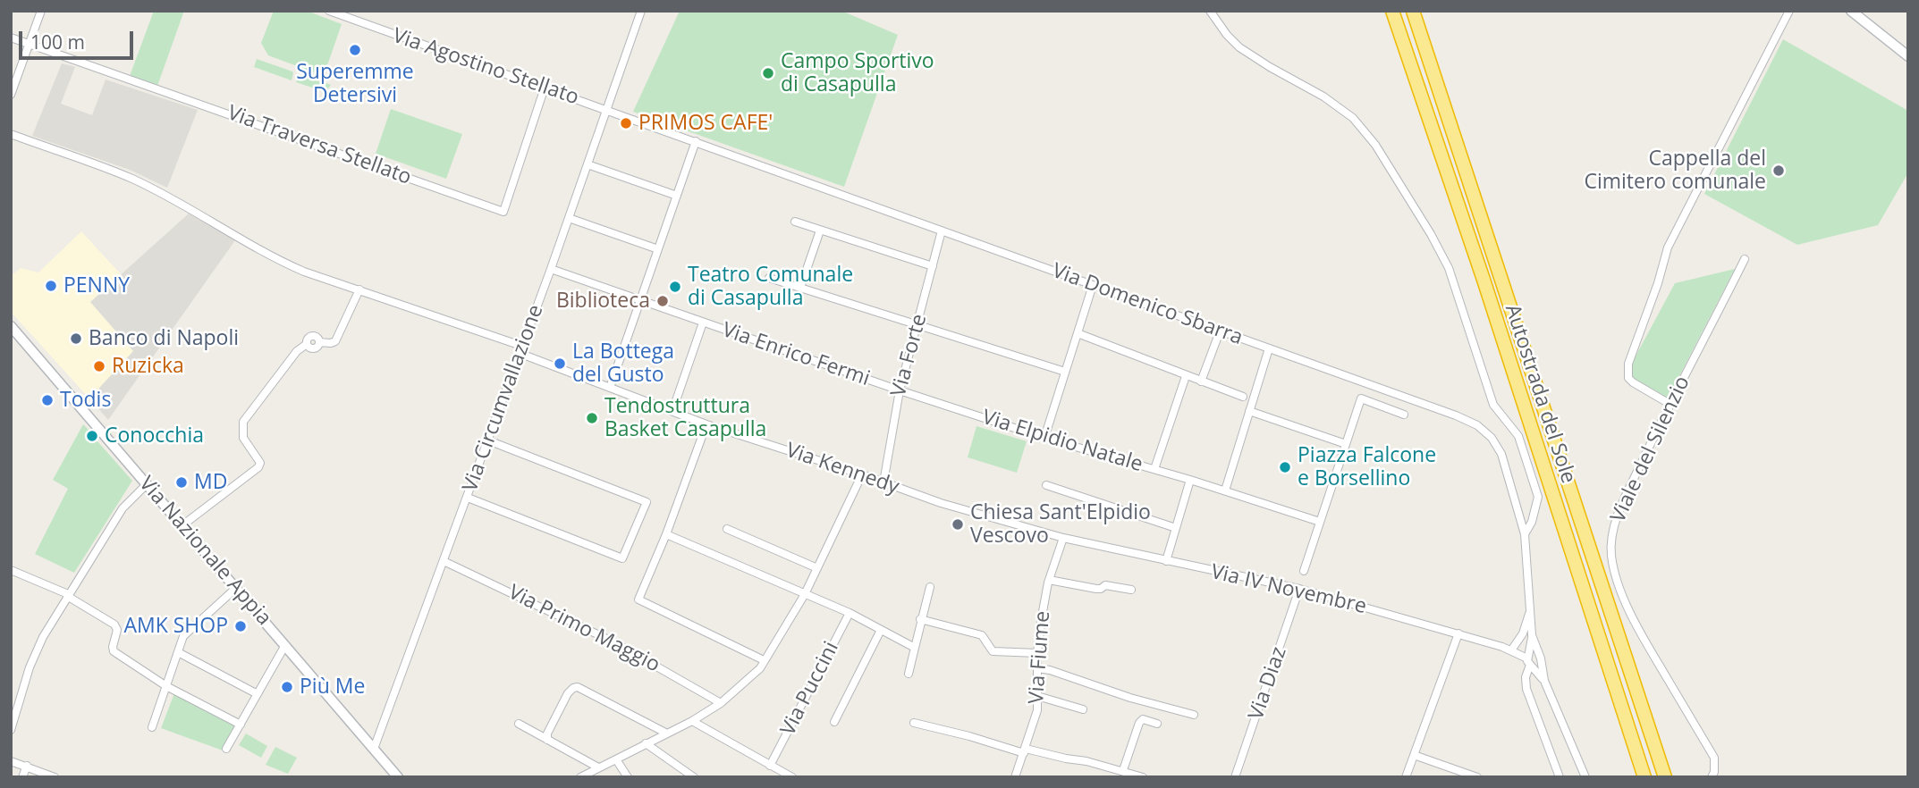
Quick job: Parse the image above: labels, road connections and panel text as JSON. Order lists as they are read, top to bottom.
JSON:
{
  "streets": {
    "highway": ["Autostrada del Sole"],
    "main road": ["Via Nazionale Appia"],
    "street": [
      "Via Agostino Stellato",
      "Via Traversa Stellato",
      "Via Domenico Sbarra",
      "Via Enrico Fermi",
      "Via Forte",
      "Via Circumvallazione",
      "Via Elpidio Natale",
      "Viale del Silenzio",
      "Via Kennedy",
      "Via IV Novembre",
      "Via Primo Maggio",
      "Via Fiume",
      "Via Diaz",
      "Via Puccini"
    ]
  },
  "crossings": [
    ["Via Agostino Stellato", "Via Traversa Stellato"],
    ["Via Agostino Stellato", "Via Domenico Sbarra"],
    ["Via Agostino Stellato", "Via Circumvallazione"],
    ["Via Domenico Sbarra", "Via Forte"],
    ["Via Domenico Sbarra", "Via Circumvallazione"],
    ["Via Domenico Sbarra", "Via IV Novembre"],
    ["Via Enrico Fermi", "Via Forte"],
    ["Via Enrico Fermi", "Via Circumvallazione"],
    ["Via Enrico Fermi", "Via Elpidio Natale"],
    ["Via Forte", "Via Elpidio Natale"],
    ["Via Forte", "Via Kennedy"],
    ["Via Circumvallazione", "Via Kennedy"],
    ["Via Circumvallazione", "Via Nazionale Appia"],
    ["Via Circumvallazione", "Via Primo Maggio"],
    ["Via Kennedy", "Via IV Novembre"],
    ["Via Kennedy", "Via Fiume"],
    ["Via IV Novembre", "Via Fiume"],
    ["Via IV Novembre", "Via Diaz"]
  ],
  "places": [
    "Superemme Detersivi",
    "Campo Sportivo di Casapulla",
    "PRIMOS CAFE'",
    "Cappella del Cimitero comunale",
    "PENNY",
    "Teatro Comunale di Casapulla",
    "Biblioteca",
    "Banco di Napoli",
    "La Bottega del Gusto",
    "Ruzicka",
    "Todis",
    "Tendostruttura Basket Casapulla",
    "Conocchia",
    "Piazza Falcone e Borsellino",
    "MD",
    "Chiesa Sant'Elpidio Vescovo",
    "AMK SHOP",
    "Più Me"
  ],
  "scale_bar": "100 m"
}
